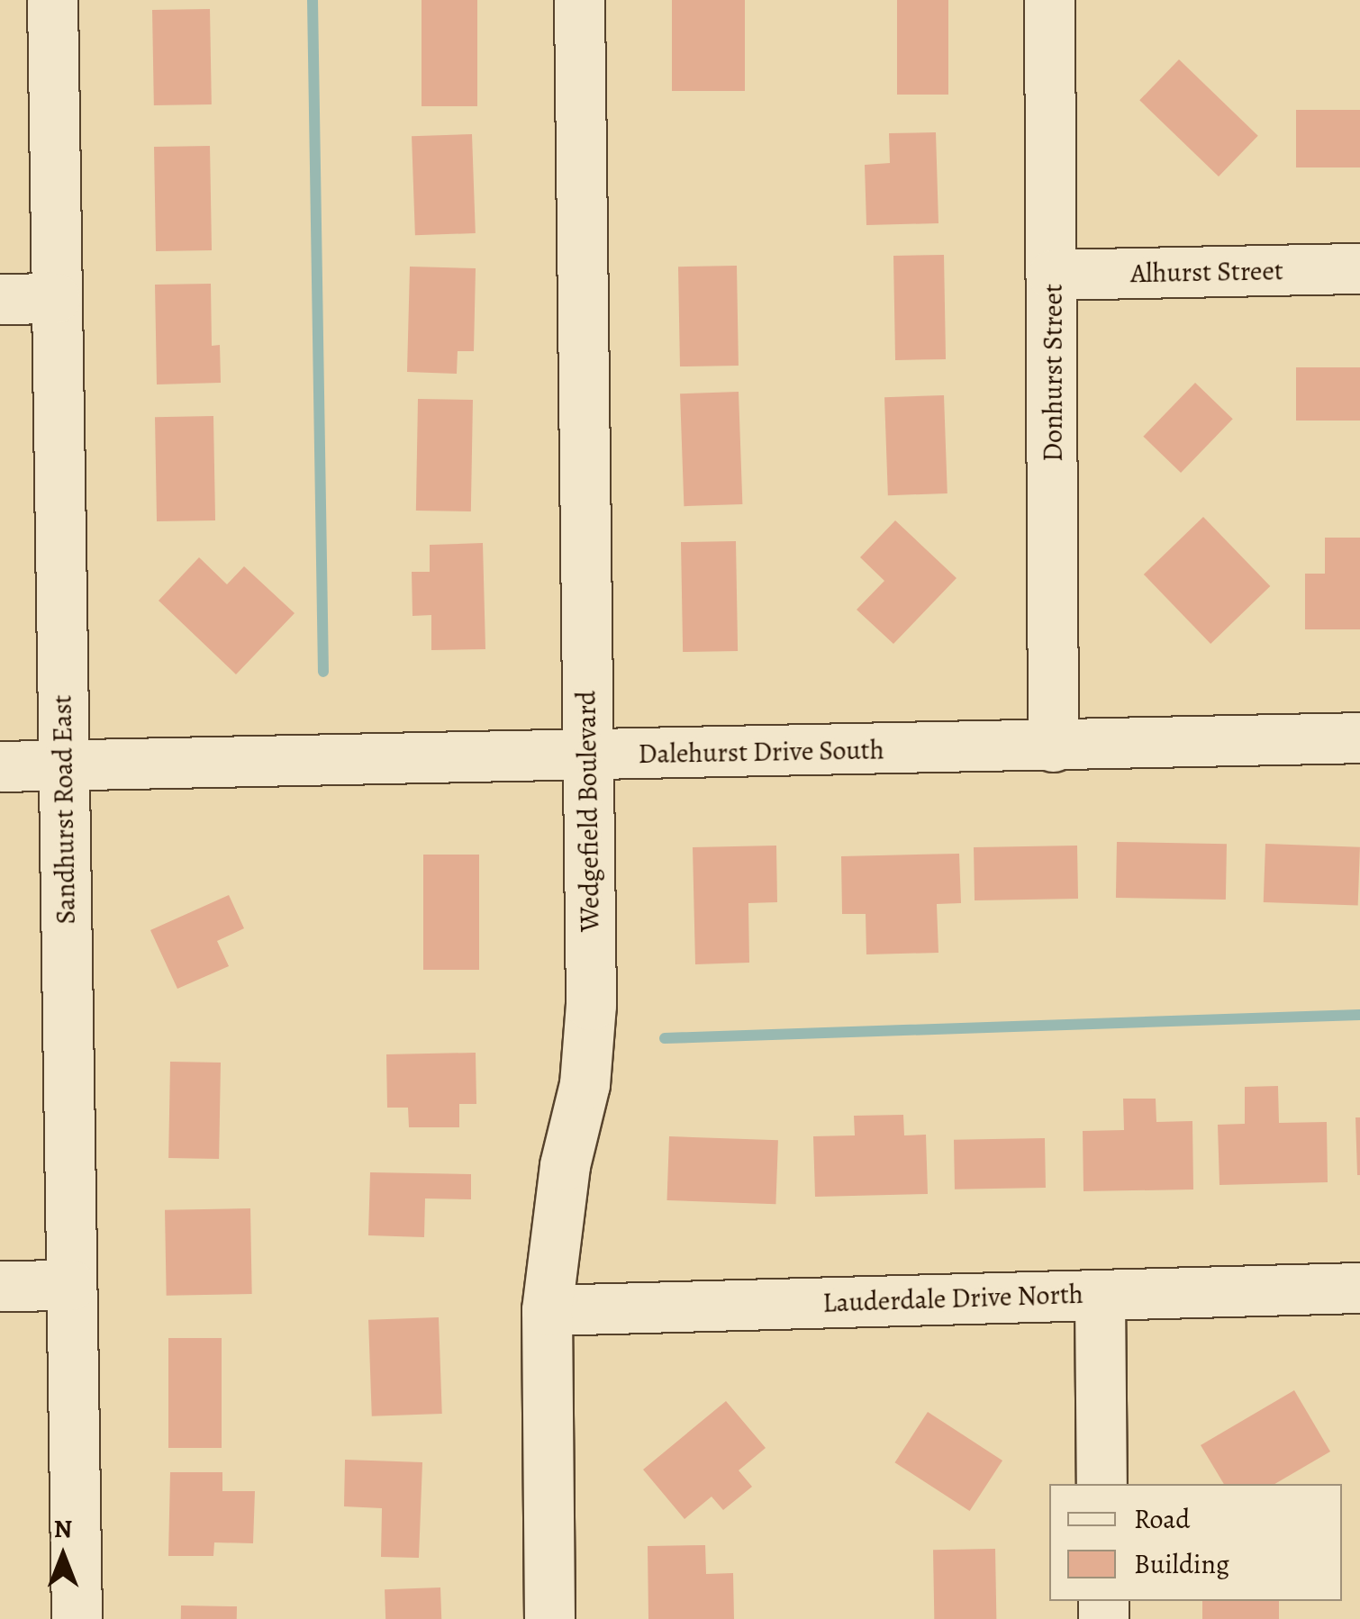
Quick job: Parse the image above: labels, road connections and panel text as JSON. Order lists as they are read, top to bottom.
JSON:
{
  "streets": {
    "street": [
      "Alhurst Street",
      "Donhurst Street",
      "Dalehurst Drive South",
      "Sandhurst Road East",
      "Wedgefield Boulevard",
      "Lauderdale Drive North"
    ]
  },
  "crossings": [
    ["Alhurst Street", "Donhurst Street"],
    ["Donhurst Street", "Dalehurst Drive South"],
    ["Dalehurst Drive South", "Sandhurst Road East"],
    ["Dalehurst Drive South", "Wedgefield Boulevard"],
    ["Wedgefield Boulevard", "Lauderdale Drive North"]
  ],
  "legend": ["Road", "Building"],
  "north": "top"
}
